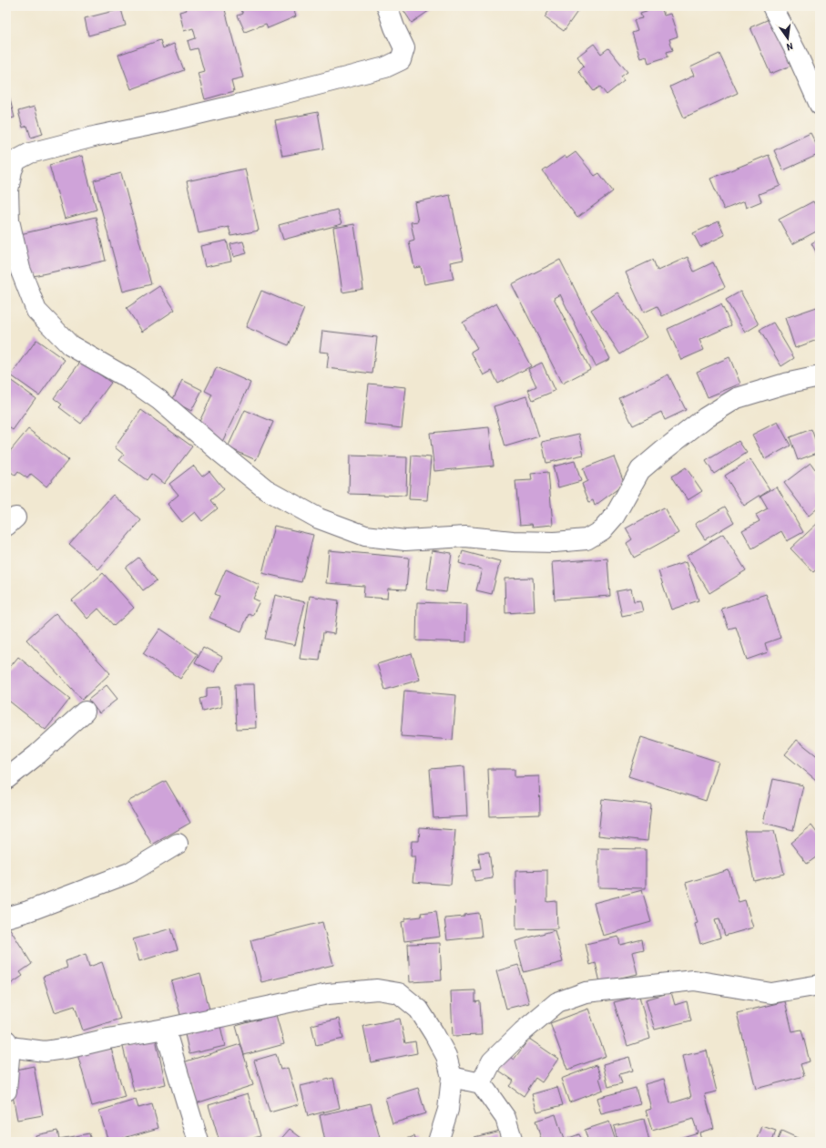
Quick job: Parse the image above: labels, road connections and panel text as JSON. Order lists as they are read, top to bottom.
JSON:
{
  "north": "bottom"
}
